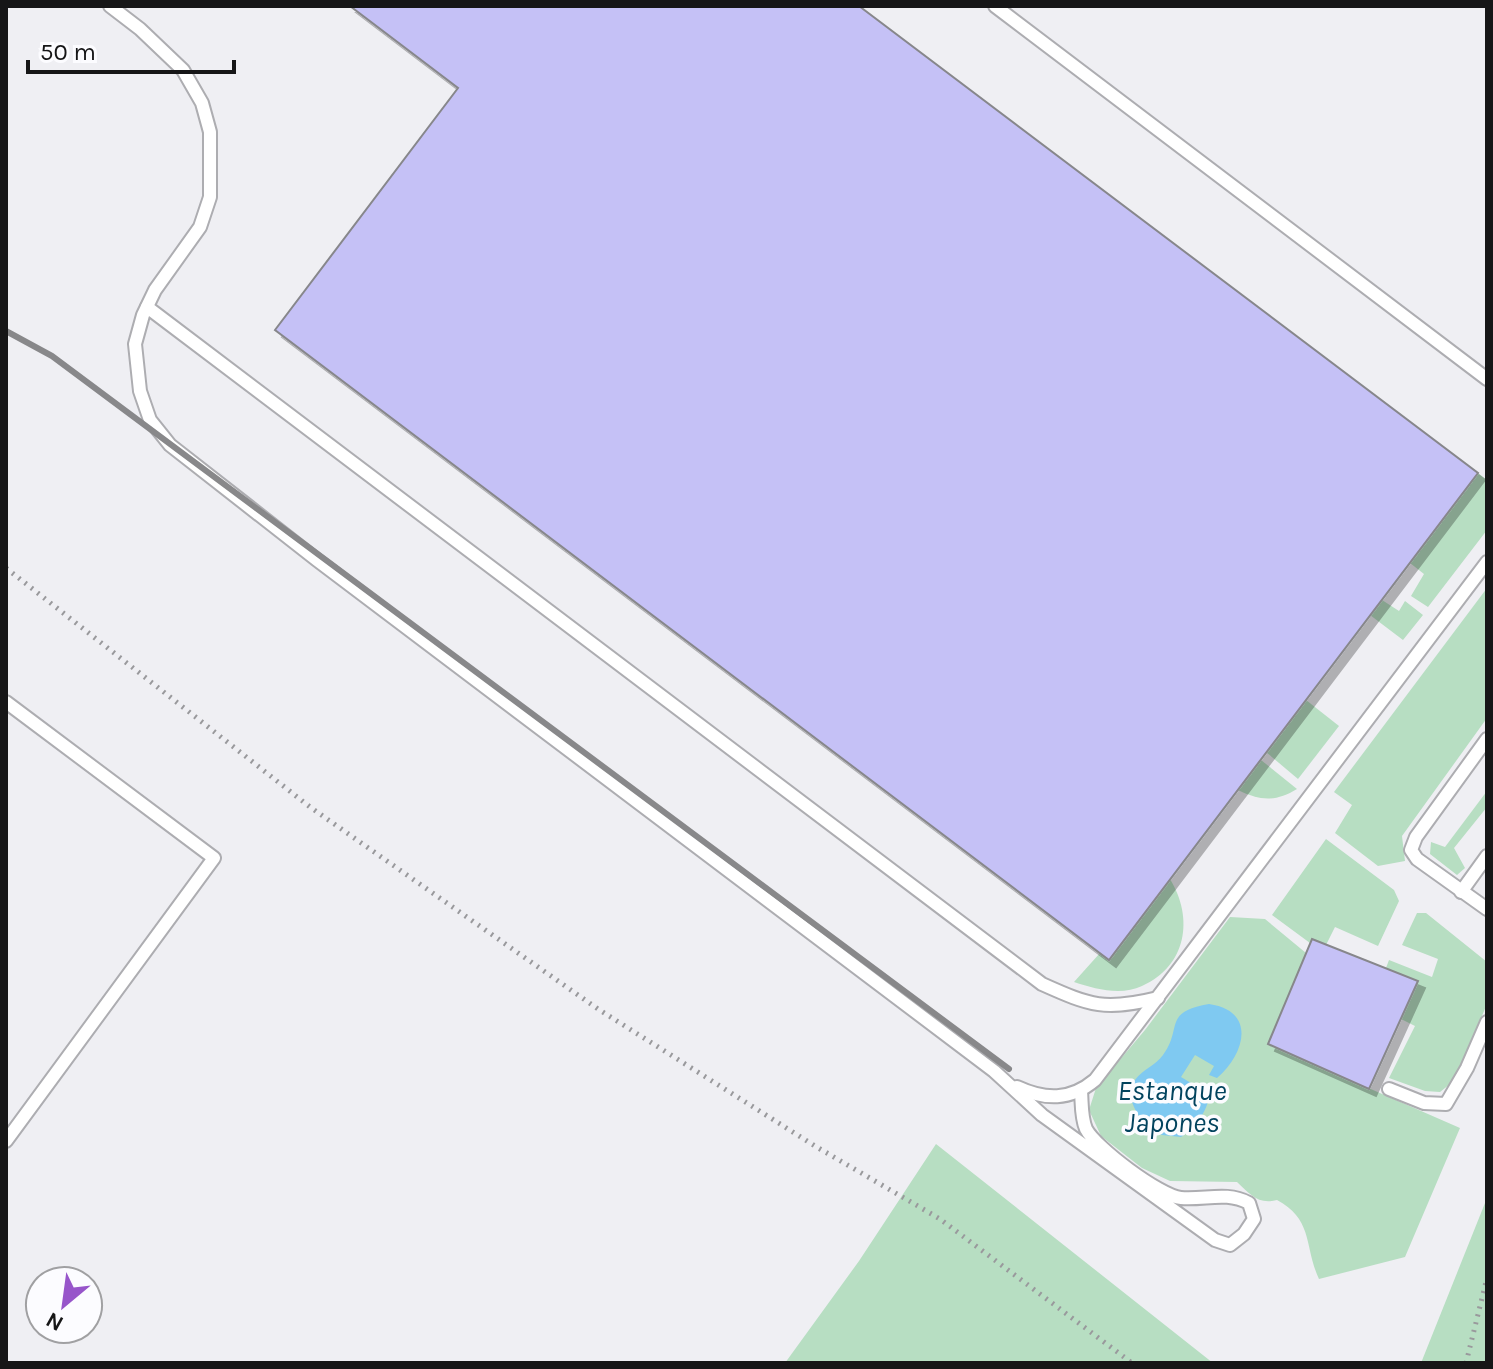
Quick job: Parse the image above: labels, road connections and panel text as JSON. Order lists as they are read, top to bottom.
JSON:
{
  "water": ["Estanque Japones"],
  "scale_bar": "50 m",
  "north": "bottom left"
}
